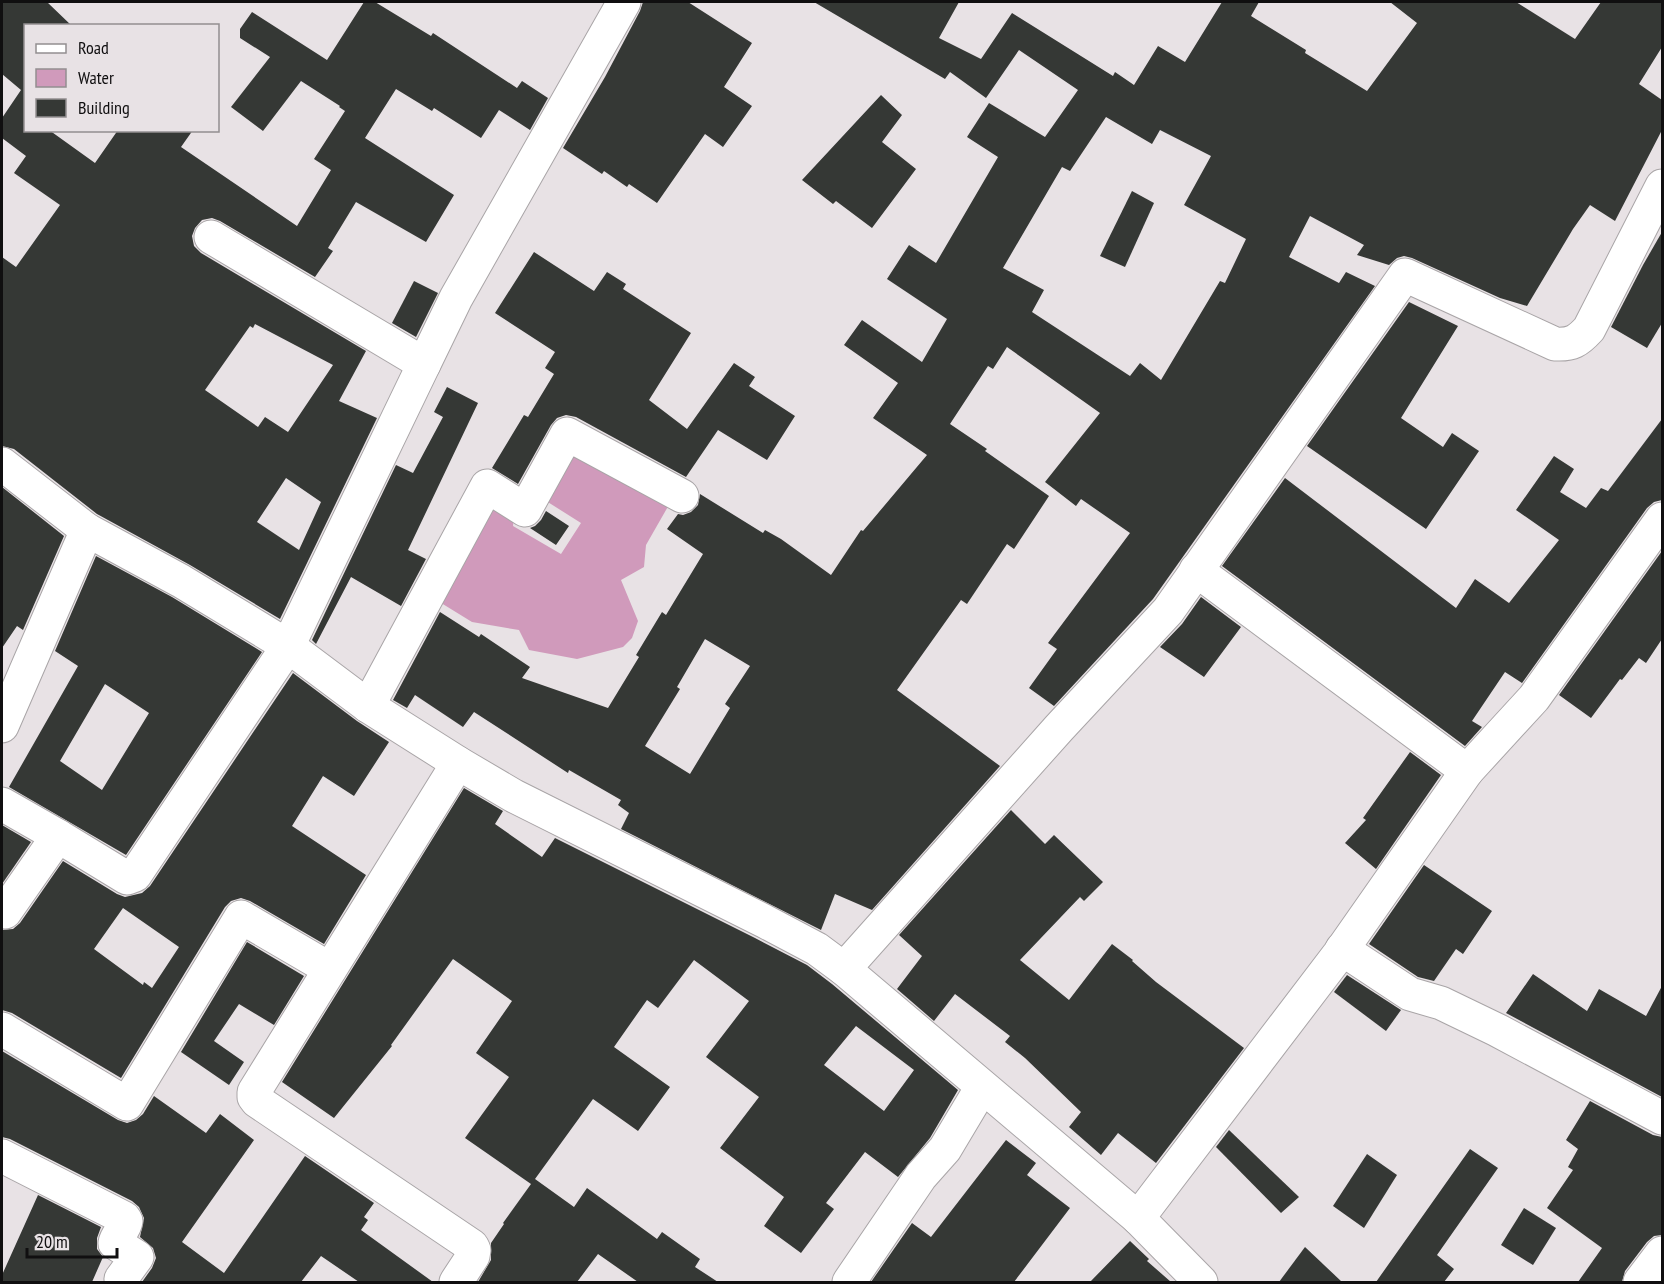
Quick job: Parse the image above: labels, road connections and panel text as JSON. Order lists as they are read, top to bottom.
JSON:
{
  "legend": ["Road", "Water", "Building"],
  "scale_bar": "20 m"
}
